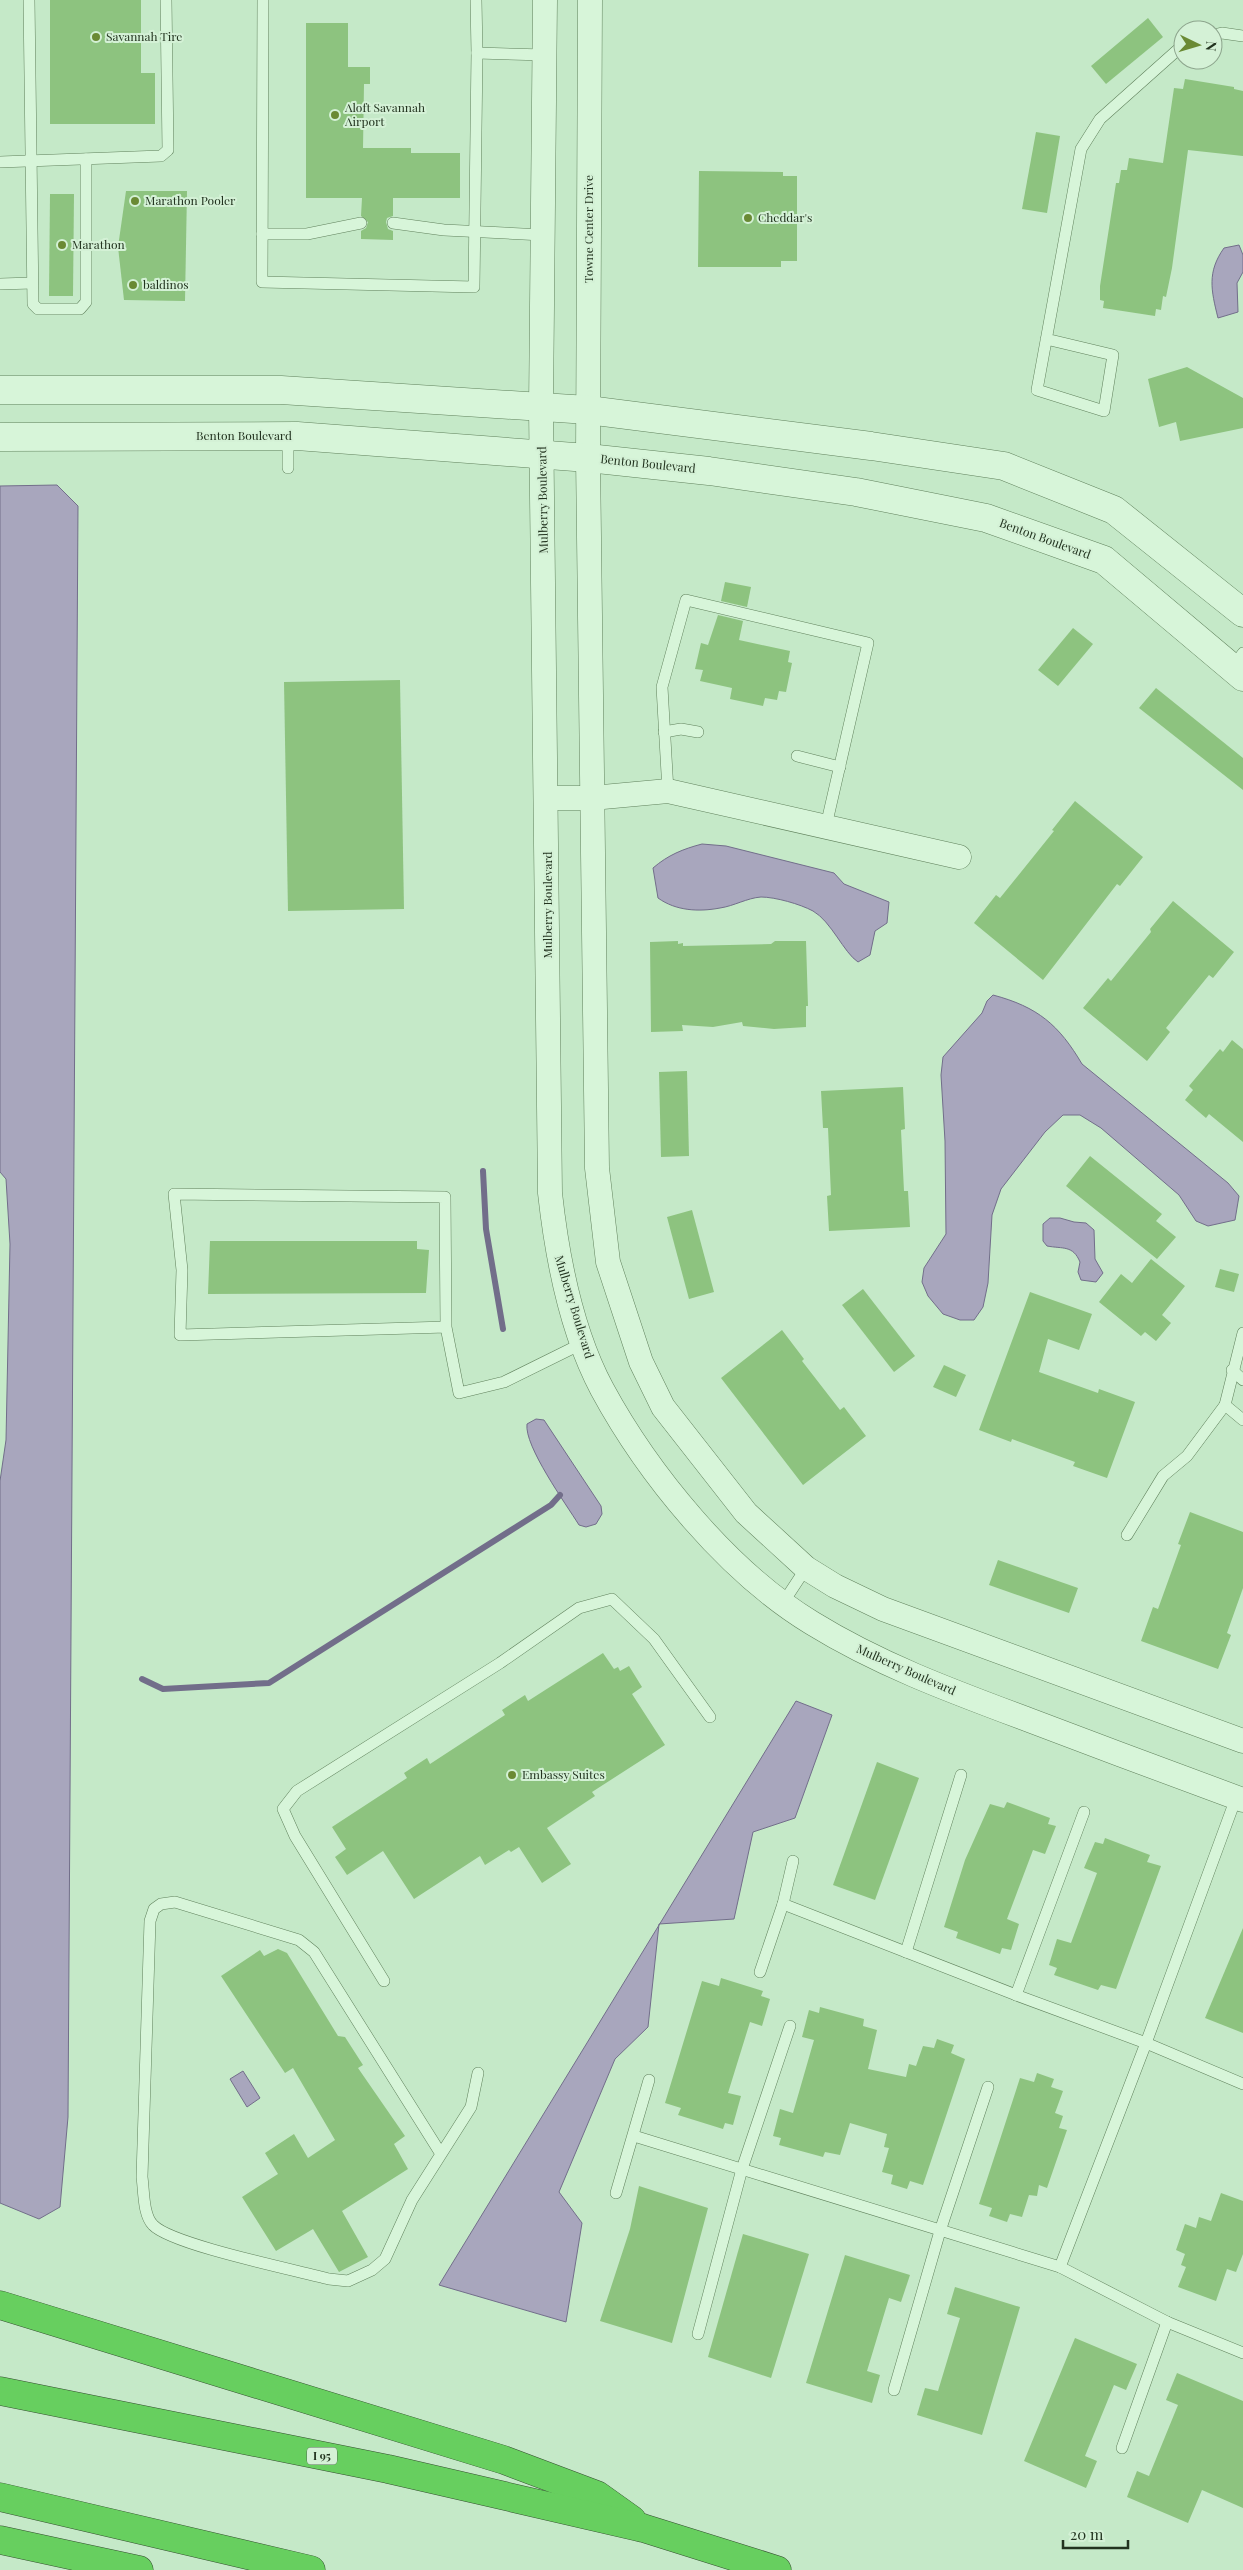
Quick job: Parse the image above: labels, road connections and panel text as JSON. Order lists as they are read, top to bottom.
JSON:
{
  "streets": {
    "highway": ["I 95"],
    "street": ["Towne Center Drive", "Benton Boulevard", "Mulberry Boulevard"]
  },
  "crossings": [
    ["Towne Center Drive", "Benton Boulevard"],
    ["Benton Boulevard", "Mulberry Boulevard"]
  ],
  "places": [
    "Savannah Tire",
    "Aloft Savannah Airport",
    "Marathon Pooler",
    "Cheddar's",
    "Marathon",
    "baldinos",
    "Embassy Suites"
  ],
  "scale_bar": "20 m",
  "north": "right"
}
